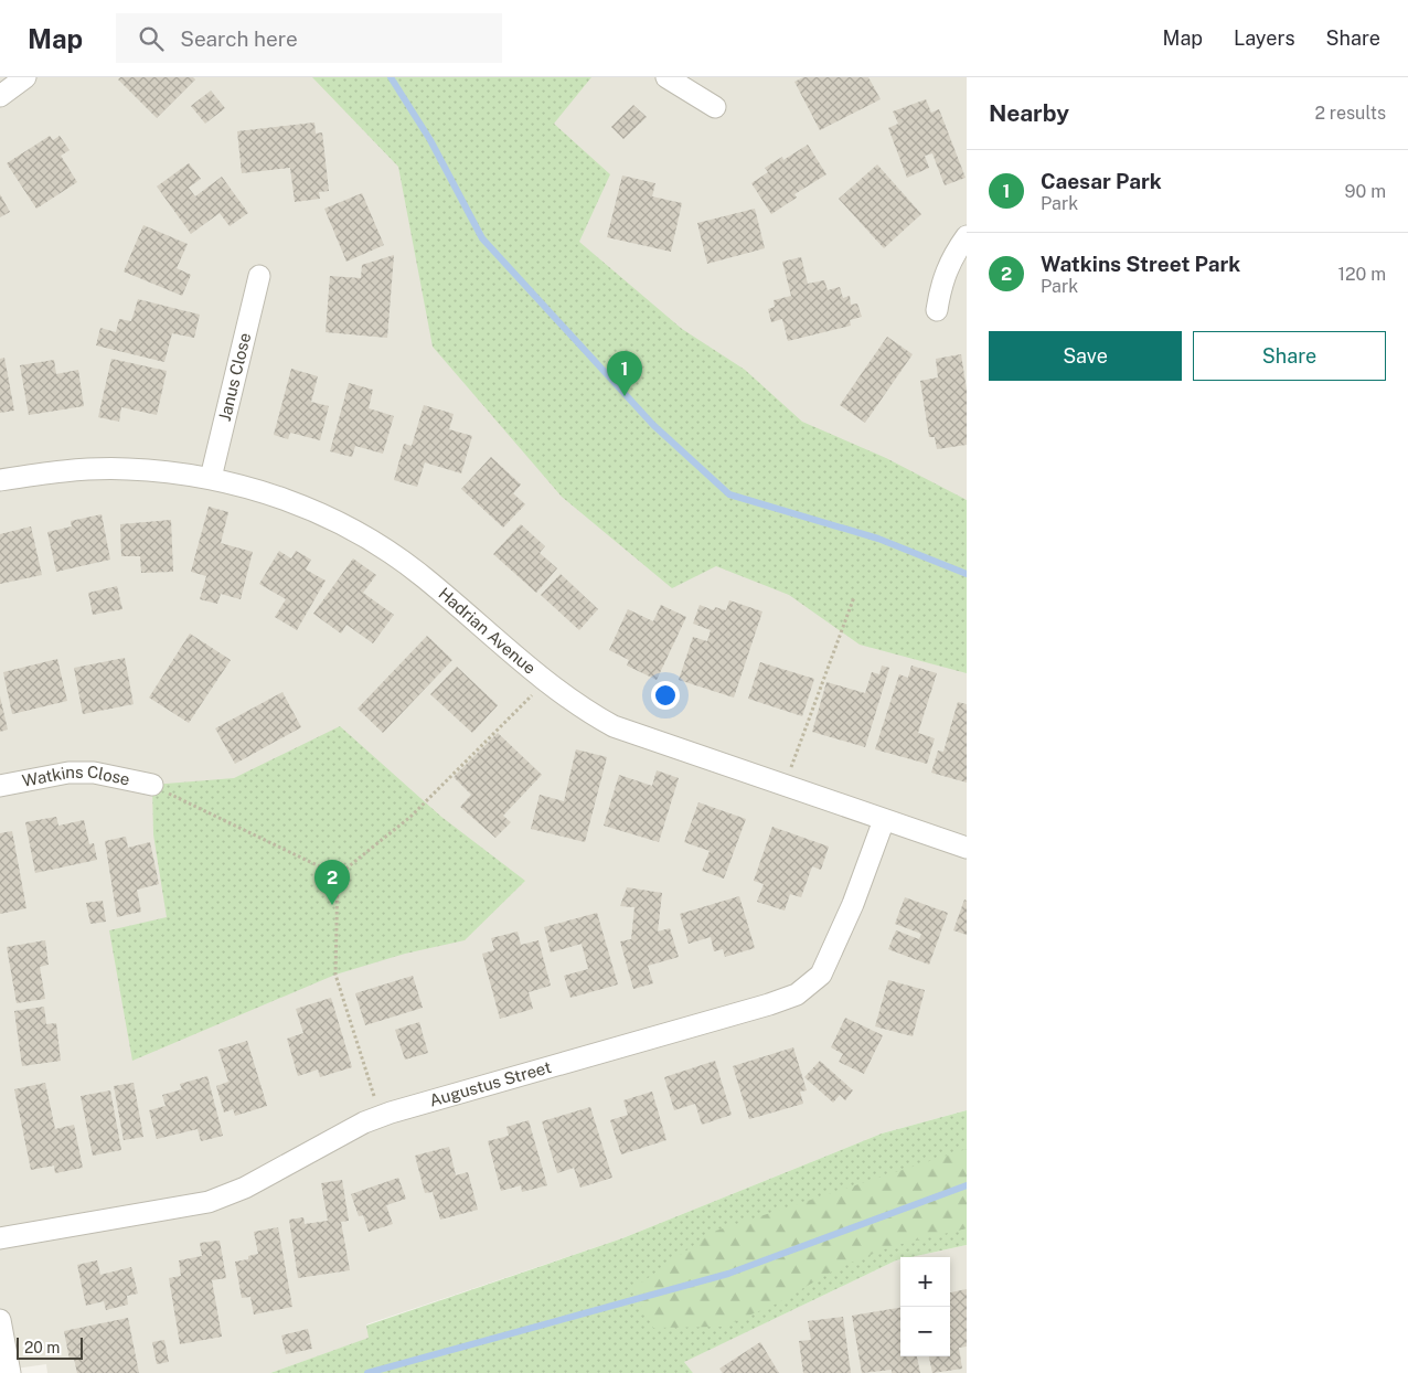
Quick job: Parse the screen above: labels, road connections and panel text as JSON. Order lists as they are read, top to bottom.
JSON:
{
  "streets": {
    "street": [
      "Janus Close",
      "Hadrian Avenue",
      "Watkins Close",
      "Augustus Street"
    ]
  },
  "crossings": [
    ["Janus Close", "Hadrian Avenue"],
    ["Hadrian Avenue", "Augustus Street"]
  ],
  "scale_bar": "20 m",
  "page": {
    "header": "Map",
    "search": "Search here",
    "nav": ["Map", "Layers", "Share"],
    "heading": ["Nearby", "2 results"],
    "list": [
      {
        "mark": "1",
        "name": "Caesar Park",
        "note": "Park",
        "value": "90 m"
      },
      {
        "mark": "2",
        "name": "Watkins Street Park",
        "note": "Park",
        "value": "120 m"
      }
    ],
    "buttons": ["Save", "Share"],
    "pins": ["1", "2"],
    "map_buttons": ["+", "−"],
    "scale": "20 m"
  }
}
